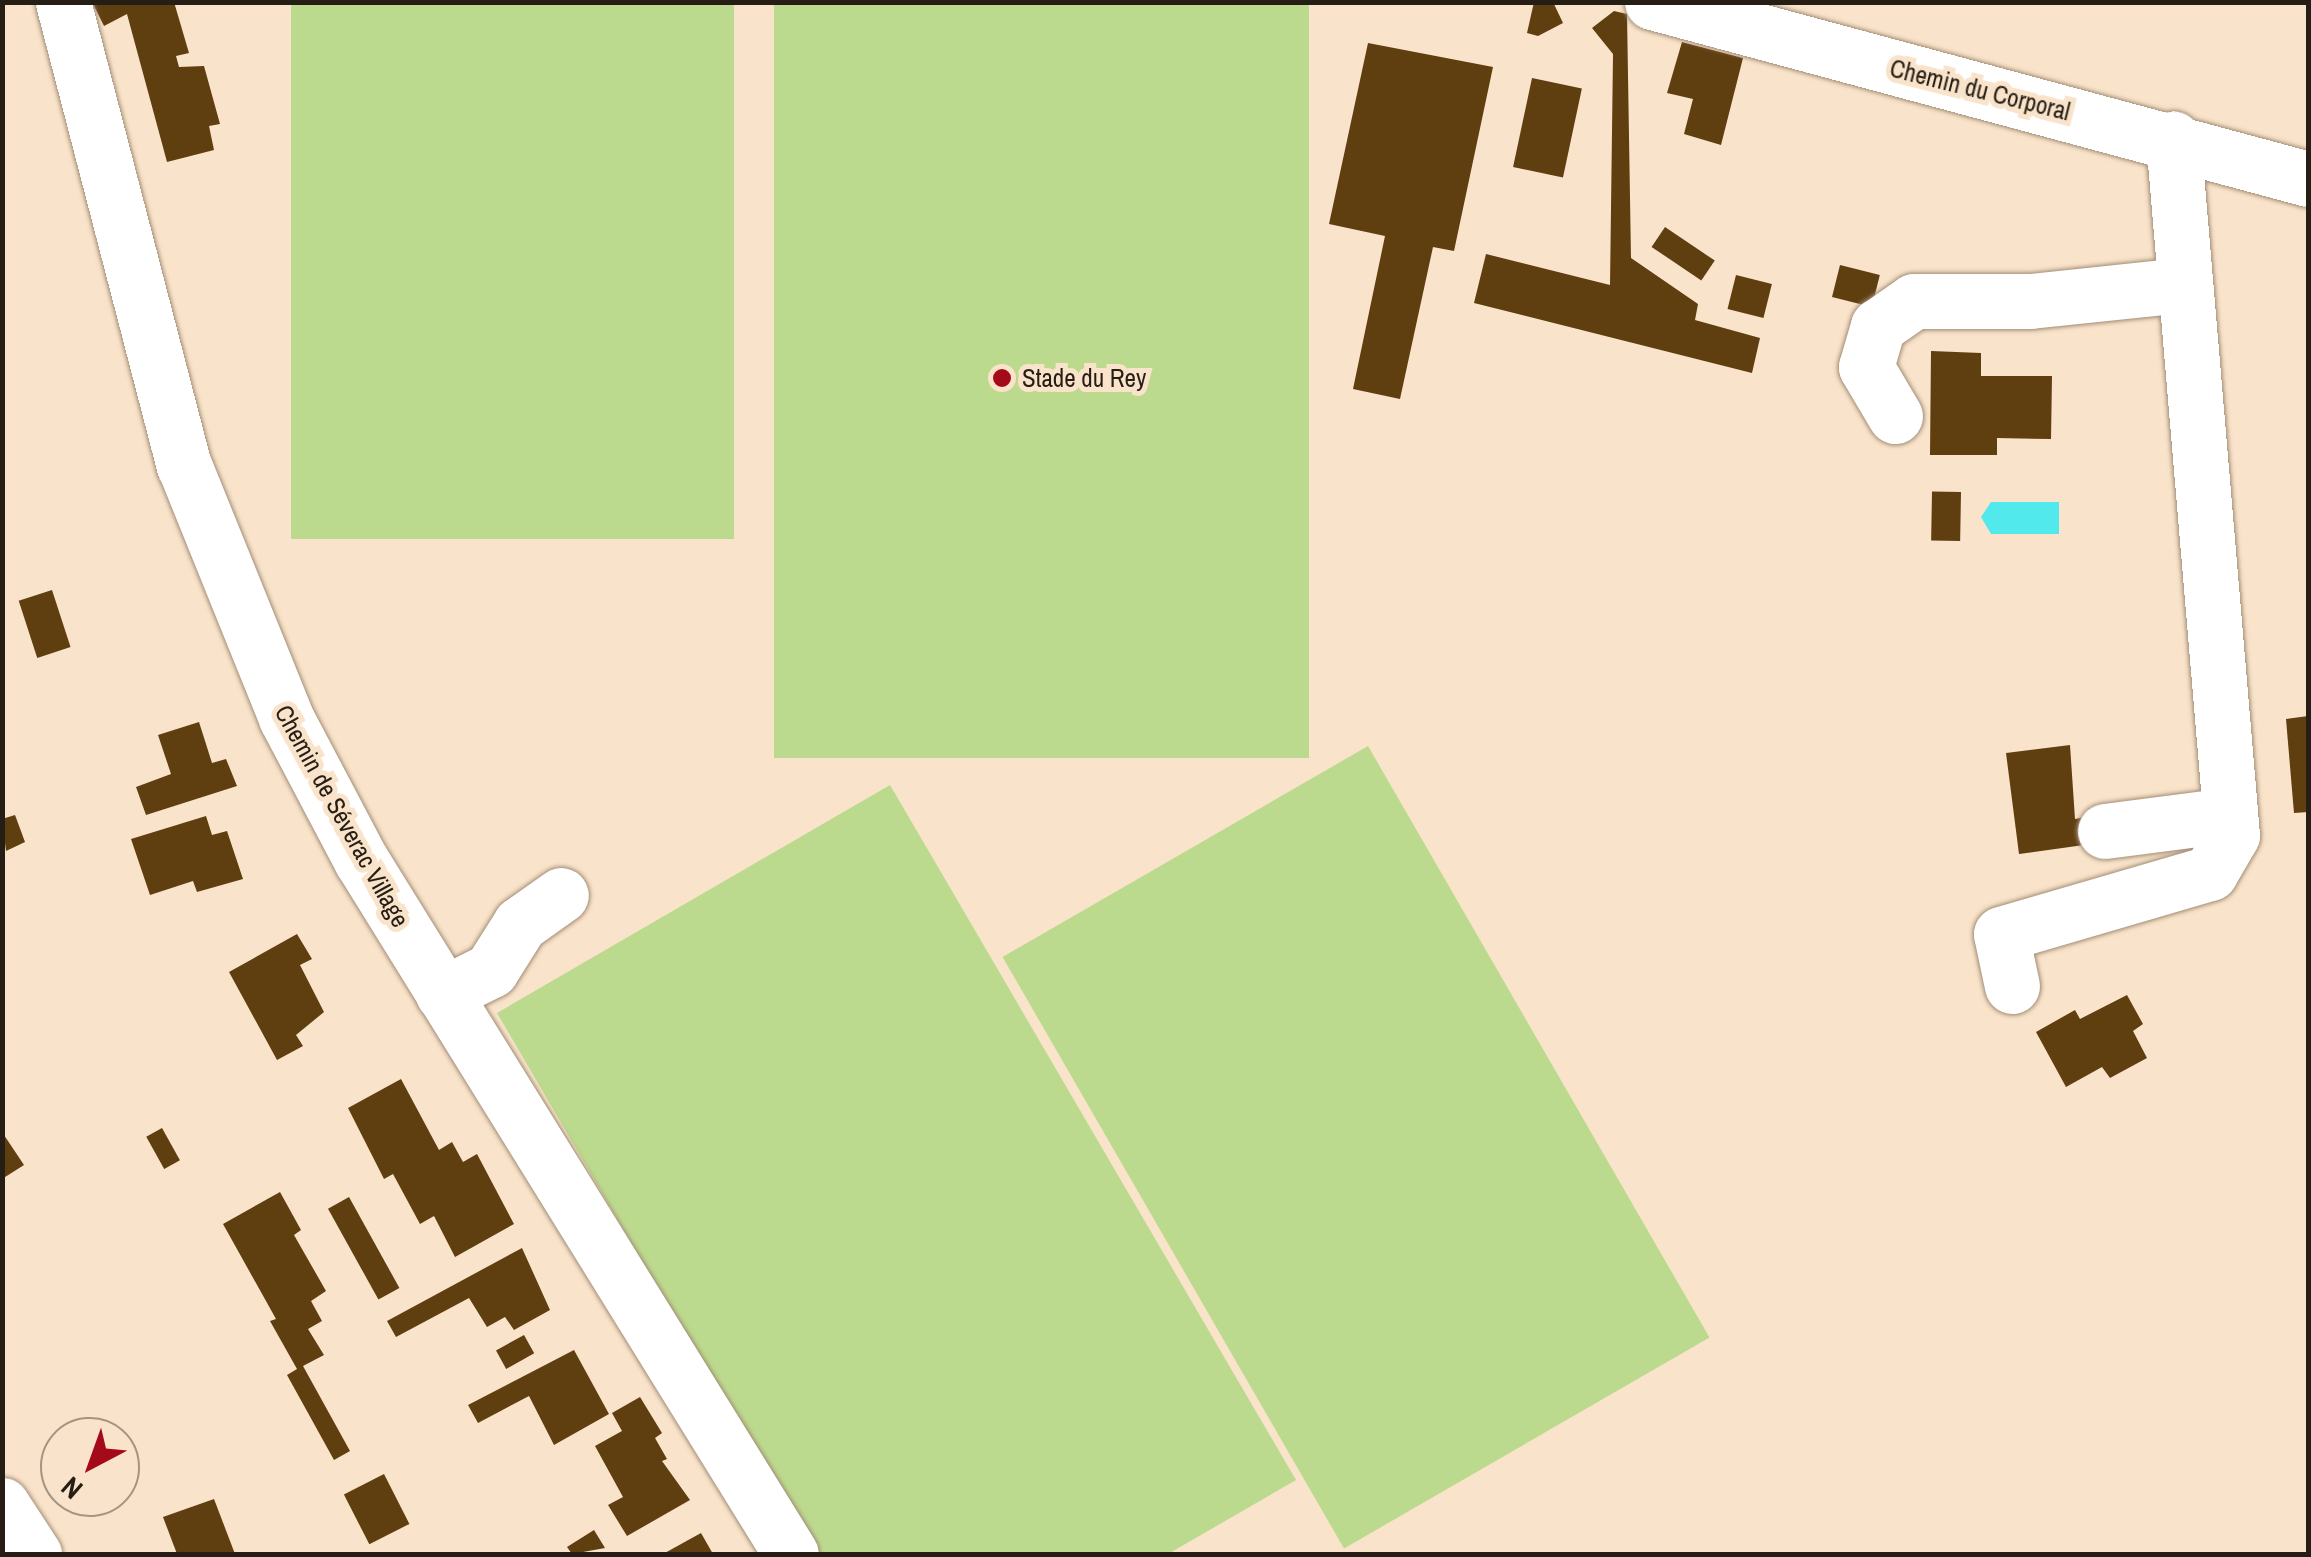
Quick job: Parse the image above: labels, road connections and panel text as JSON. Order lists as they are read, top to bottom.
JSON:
{
  "streets": {
    "street": ["Chemin du Corporal", "Chemin de Séverac Village"]
  },
  "places": ["Stade du Rey"],
  "north": "bottom left"
}
